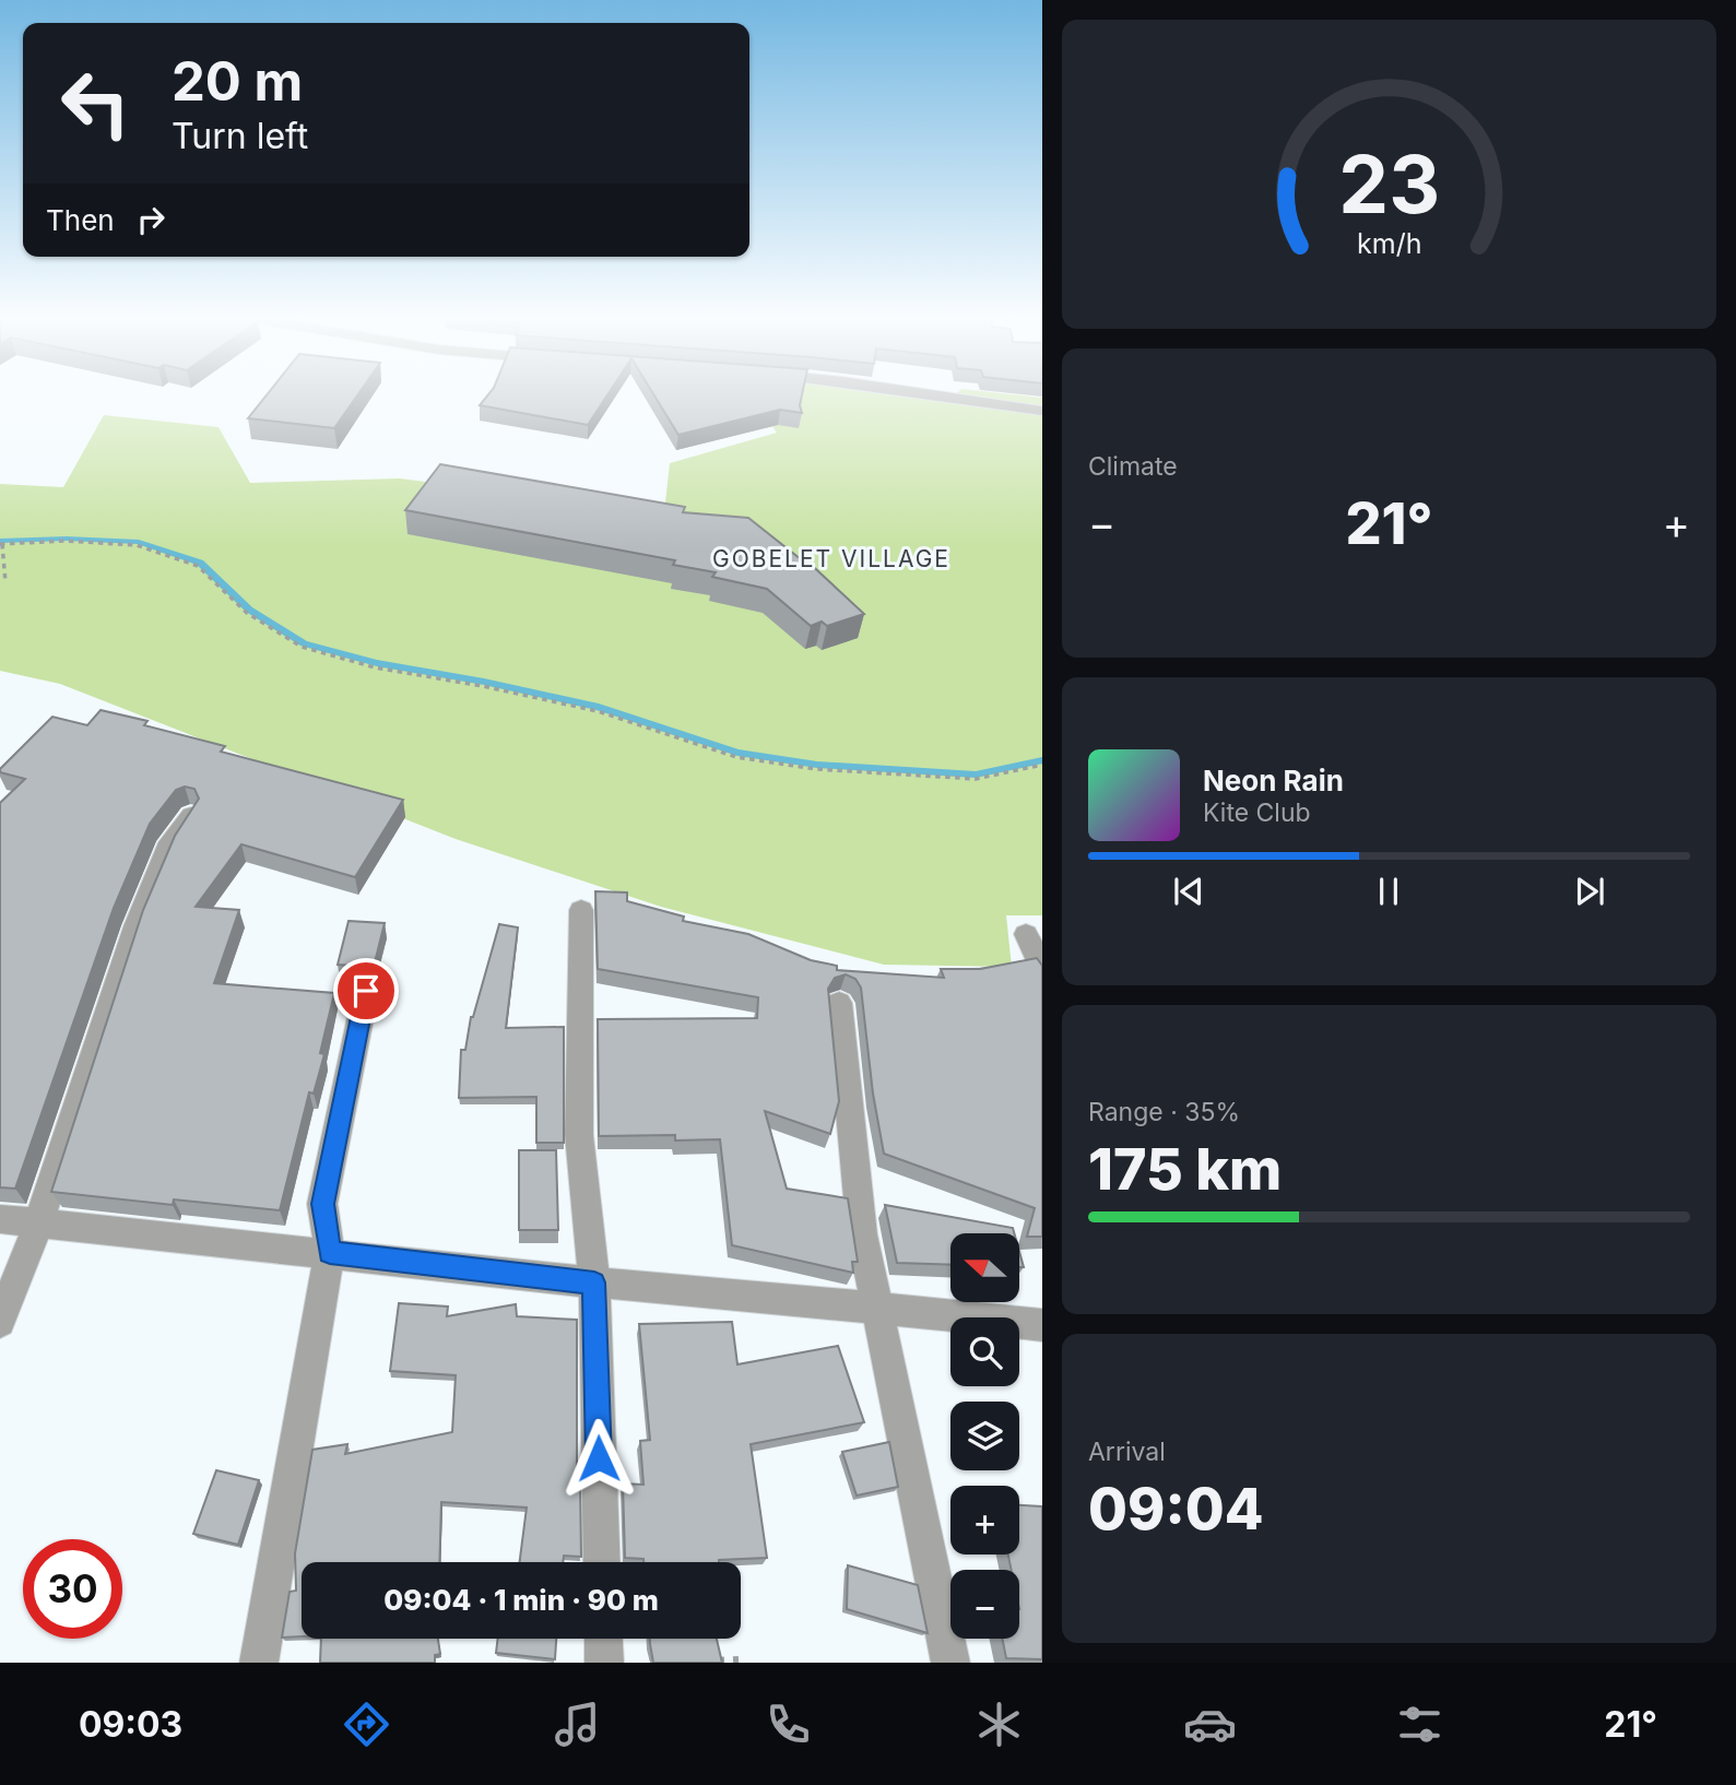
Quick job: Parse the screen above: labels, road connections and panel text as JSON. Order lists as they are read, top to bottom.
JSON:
{
  "districts": ["GOBELET VILLAGE"],
  "north": "left",
  "page": {
    "turn": ["20 m", "Turn left"],
    "then": "Then",
    "tile": [
      "Climate",
      ["Range · 35%", "175 km"],
      ["Arrival", "09:04"]
    ],
    "heat": ["−", "21°", "+"],
    "song": ["Neon Rain", "Kite Club"],
    "map_buttons": ["+", "−"],
    "limit": "30",
    "trip": "09:04 · 1 min · 90 m",
    "tabs": ["09:03", "21°"],
    "gauge": ["23", "km/h"]
  }
}
